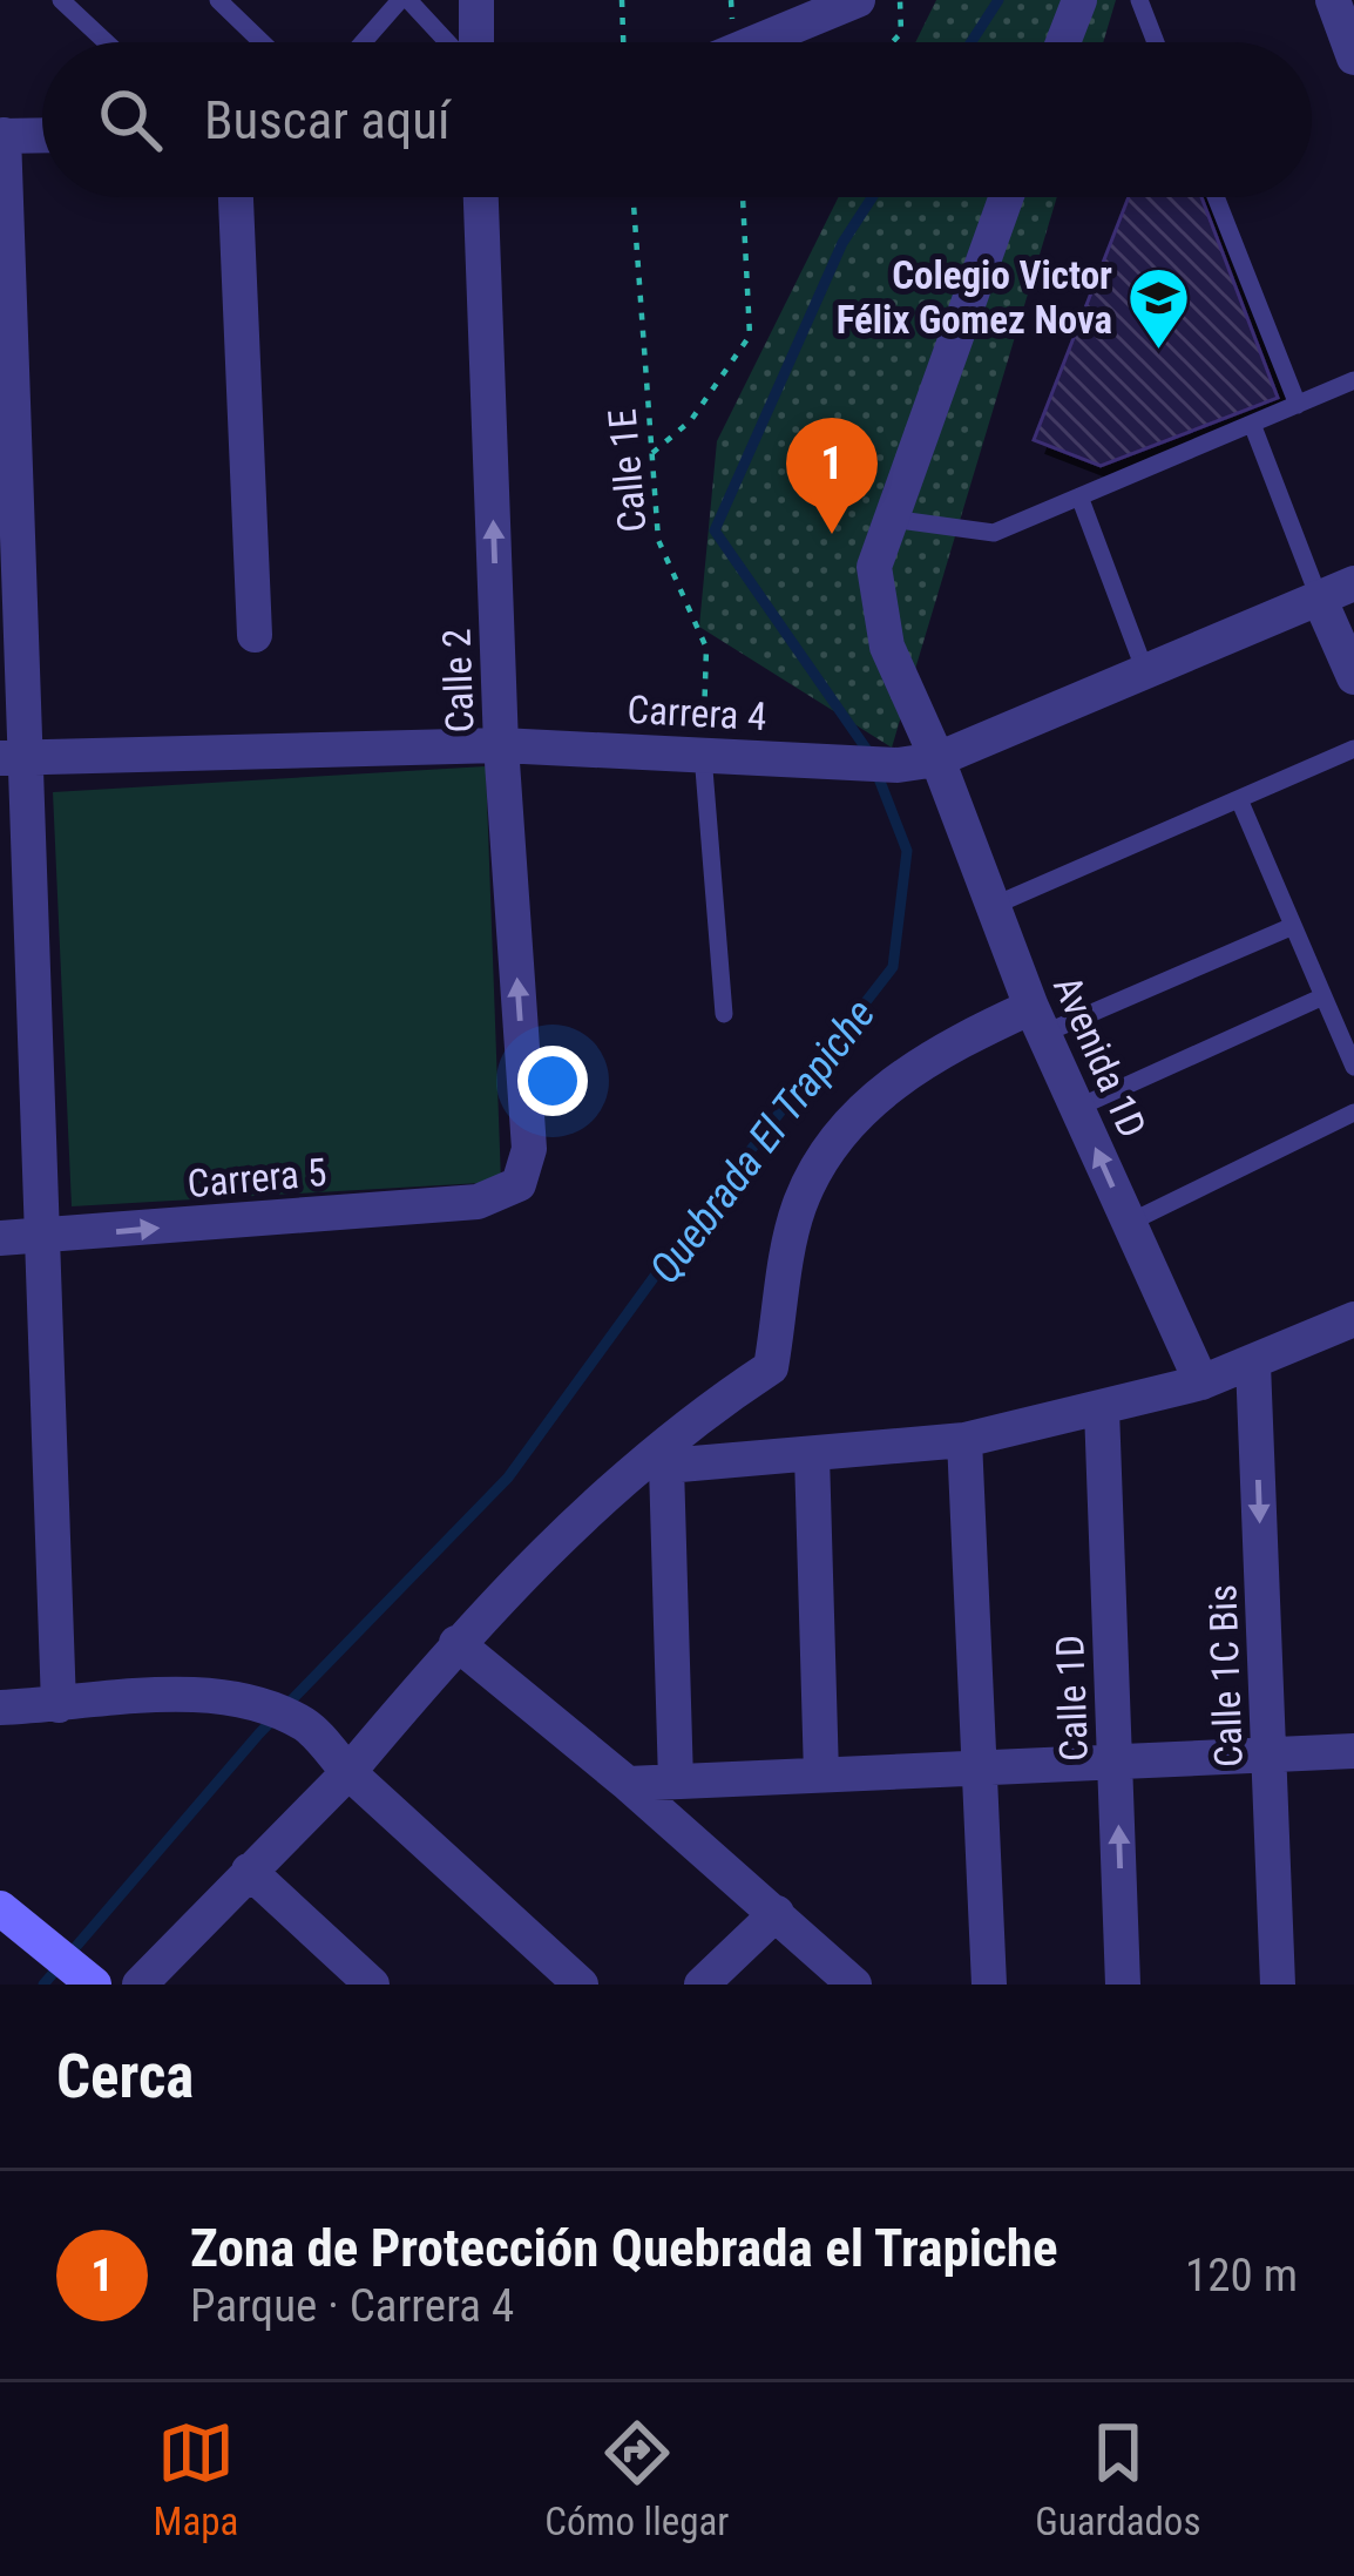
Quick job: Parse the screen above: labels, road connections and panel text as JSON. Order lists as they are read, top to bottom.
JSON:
{
  "streets": {
    "street": [
      "Calle 2",
      "Carrera 4",
      "Avenida 1D",
      "Carrera 5",
      "Calle 1C Bis",
      "Calle 1D"
    ],
    "path": ["Calle 1E"]
  },
  "crossings": [
    ["Calle 1E", "Carrera 4"],
    ["Calle 2", "Carrera 4"],
    ["Calle 2", "Carrera 5"],
    ["Carrera 4", "Avenida 1D"]
  ],
  "one_way": ["Carrera 5"],
  "water": ["Quebrada El Trapiche"],
  "places": {
    "school or university": ["Colegio Victor Félix Gomez Nova"]
  },
  "page": {
    "search": "Buscar aquí",
    "pins": "1",
    "heading": "Cerca",
    "list": [
      {
        "mark": "1",
        "name": "Zona de Protección Quebrada el Trapiche",
        "note": "Parque · Carrera 4",
        "value": "120 m"
      }
    ],
    "nav": ["Mapa", "Cómo llegar", "Guardados"]
  }
}
